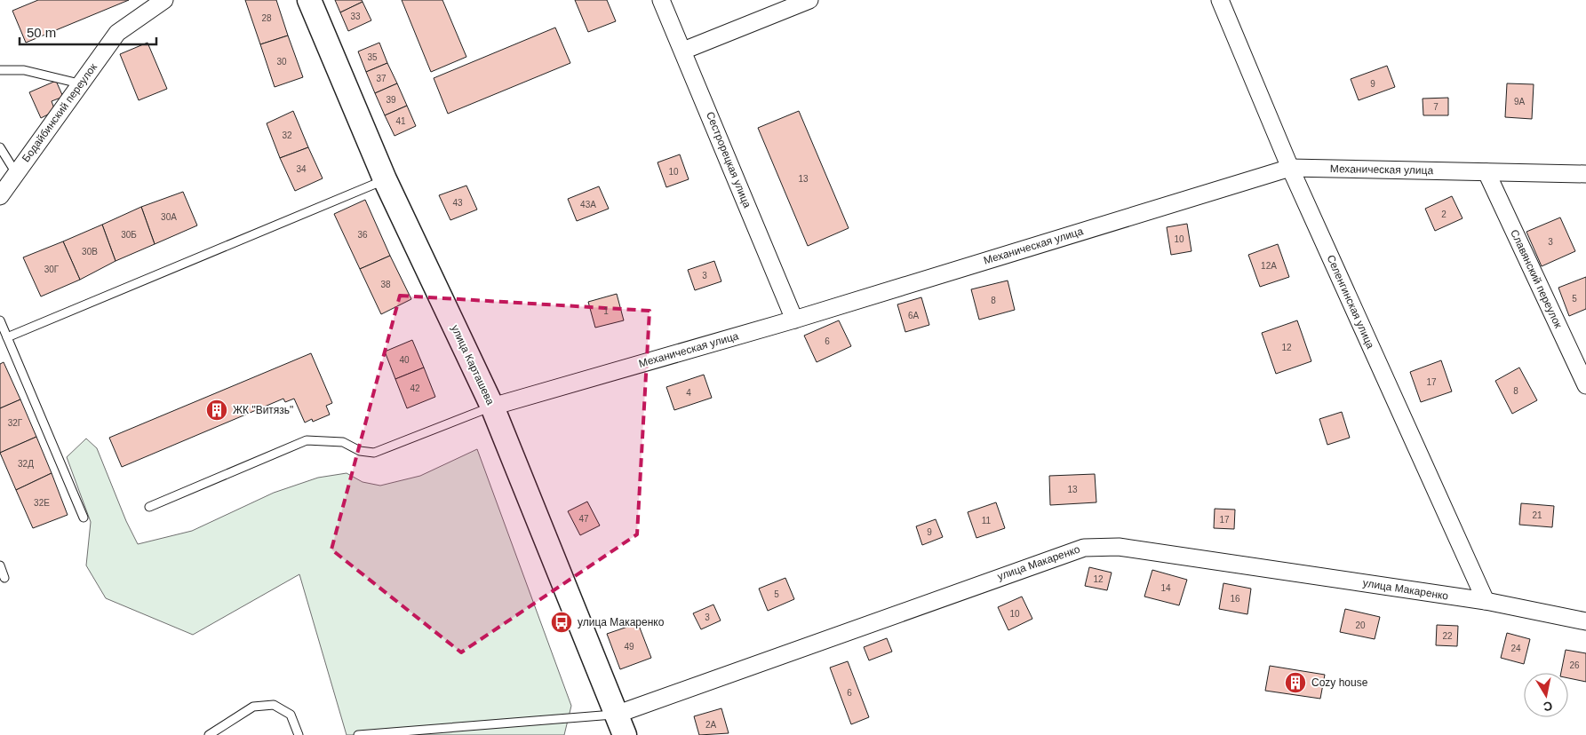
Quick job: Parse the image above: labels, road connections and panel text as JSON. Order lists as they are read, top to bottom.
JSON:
{
  "streets": {
    "main road": ["улица Карташева"],
    "street": [
      "Бодайбинский переулок",
      "Сестрорецкая улица",
      "Механическая улица",
      "Славянский переулок",
      "Селенгинская улица",
      "улица Макаренко"
    ]
  },
  "crossings": [
    ["Сестрорецкая улица", "Механическая улица"],
    ["Механическая улица", "Славянский переулок"],
    ["Механическая улица", "Селенгинская улица"],
    ["Механическая улица", "улица Карташева"],
    ["Селенгинская улица", "улица Макаренко"],
    ["улица Карташева", "улица Макаренко"]
  ],
  "places": {
    "building": ["ЖК \"Витязь\"", "Cozy house"],
    "bus stop": ["улица Макаренко"]
  },
  "house_numbers": [
    "33",
    "28",
    "35",
    "30",
    "37",
    "9",
    "39",
    "9А",
    "7",
    "41",
    "32",
    "34",
    "10",
    "13",
    "43",
    "43А",
    "2",
    "30А",
    "30Б",
    "36",
    "10",
    "3",
    "30В",
    "12А",
    "30Г",
    "3",
    "38",
    "5",
    "8",
    "1",
    "6А",
    "6",
    "12",
    "40",
    "17",
    "42",
    "8",
    "4",
    "32Г",
    "32Д",
    "13",
    "32Е",
    "21",
    "47",
    "17",
    "11",
    "9",
    "12",
    "14",
    "5",
    "16",
    "10",
    "3",
    "20",
    "22",
    "49",
    "24",
    "26",
    "6",
    "2А"
  ],
  "scale_bar": "50 m",
  "north": "bottom"
}
